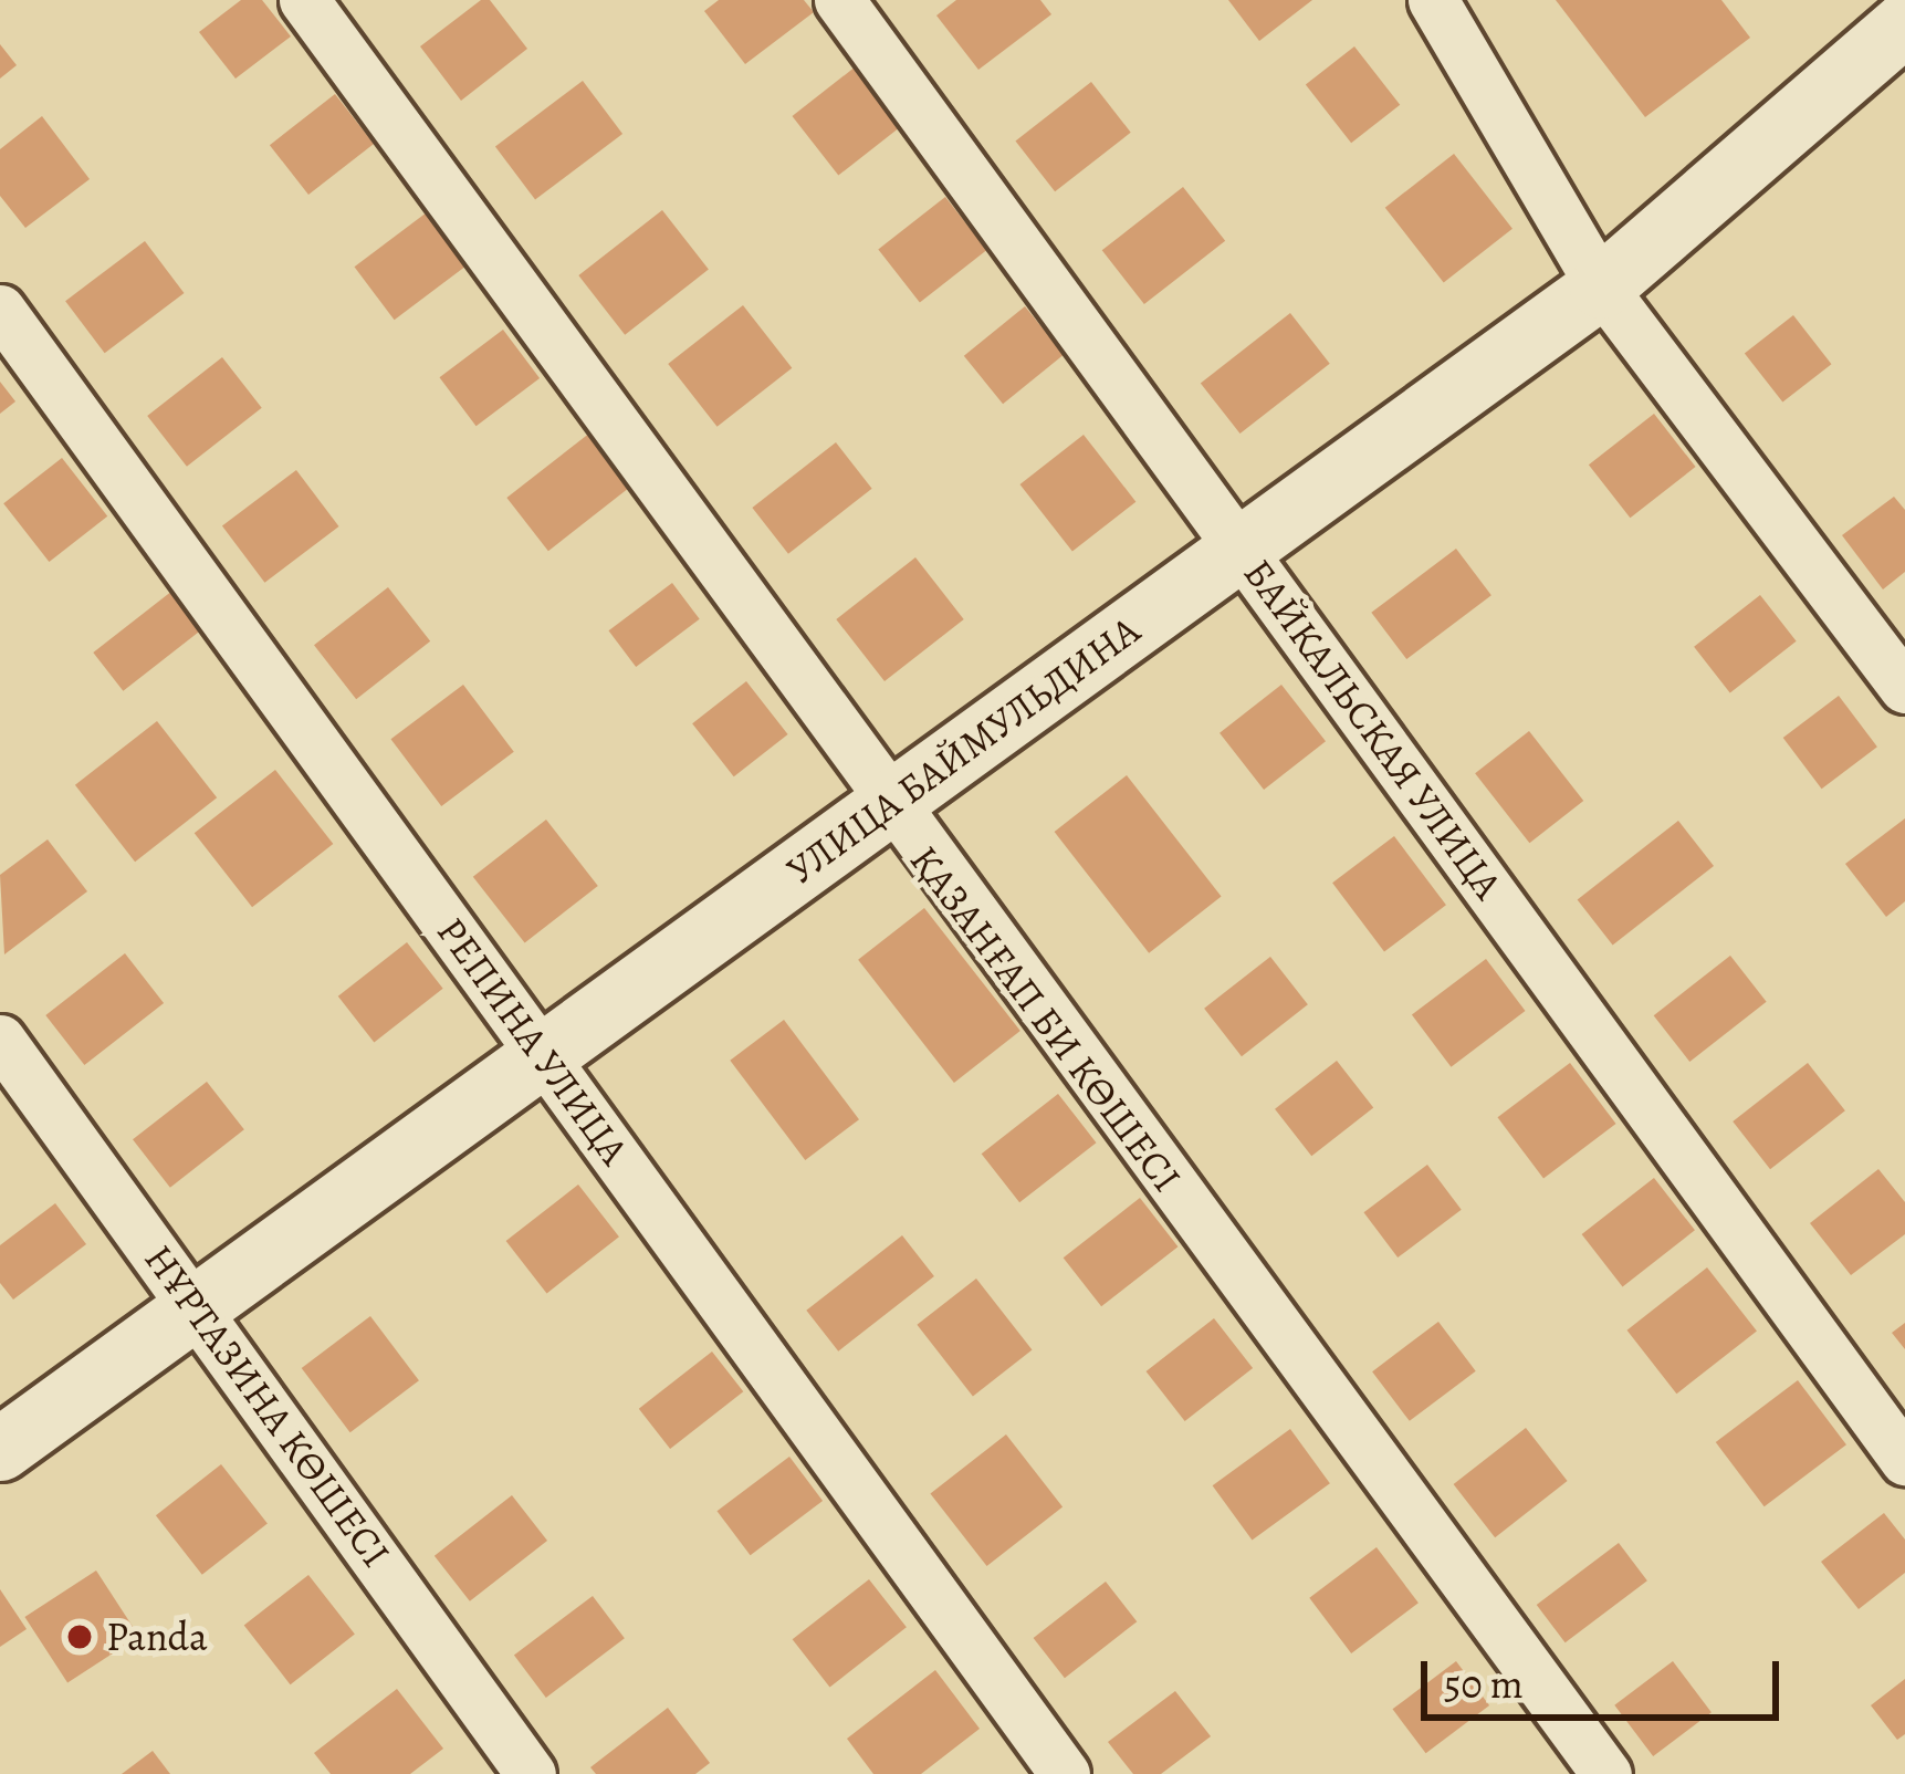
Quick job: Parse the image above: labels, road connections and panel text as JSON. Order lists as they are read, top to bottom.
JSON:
{
  "streets": {
    "street": [
      "БАЙКАЛЬСКАЯ УЛИЦА",
      "УЛИЦА БАЙМУЛЬДИНА",
      "ҚАЗАНҒАП БИ КӨШЕСІ",
      "РЕПИНА УЛИЦА",
      "НҰРТАЗИНА КӨШЕСІ"
    ]
  },
  "crossings": [
    ["БАЙКАЛЬСКАЯ УЛИЦА", "УЛИЦА БАЙМУЛЬДИНА"],
    ["УЛИЦА БАЙМУЛЬДИНА", "ҚАЗАНҒАП БИ КӨШЕСІ"],
    ["УЛИЦА БАЙМУЛЬДИНА", "РЕПИНА УЛИЦА"],
    ["УЛИЦА БАЙМУЛЬДИНА", "НҰРТАЗИНА КӨШЕСІ"]
  ],
  "places": ["Panda"],
  "scale_bar": "50 m"
}
